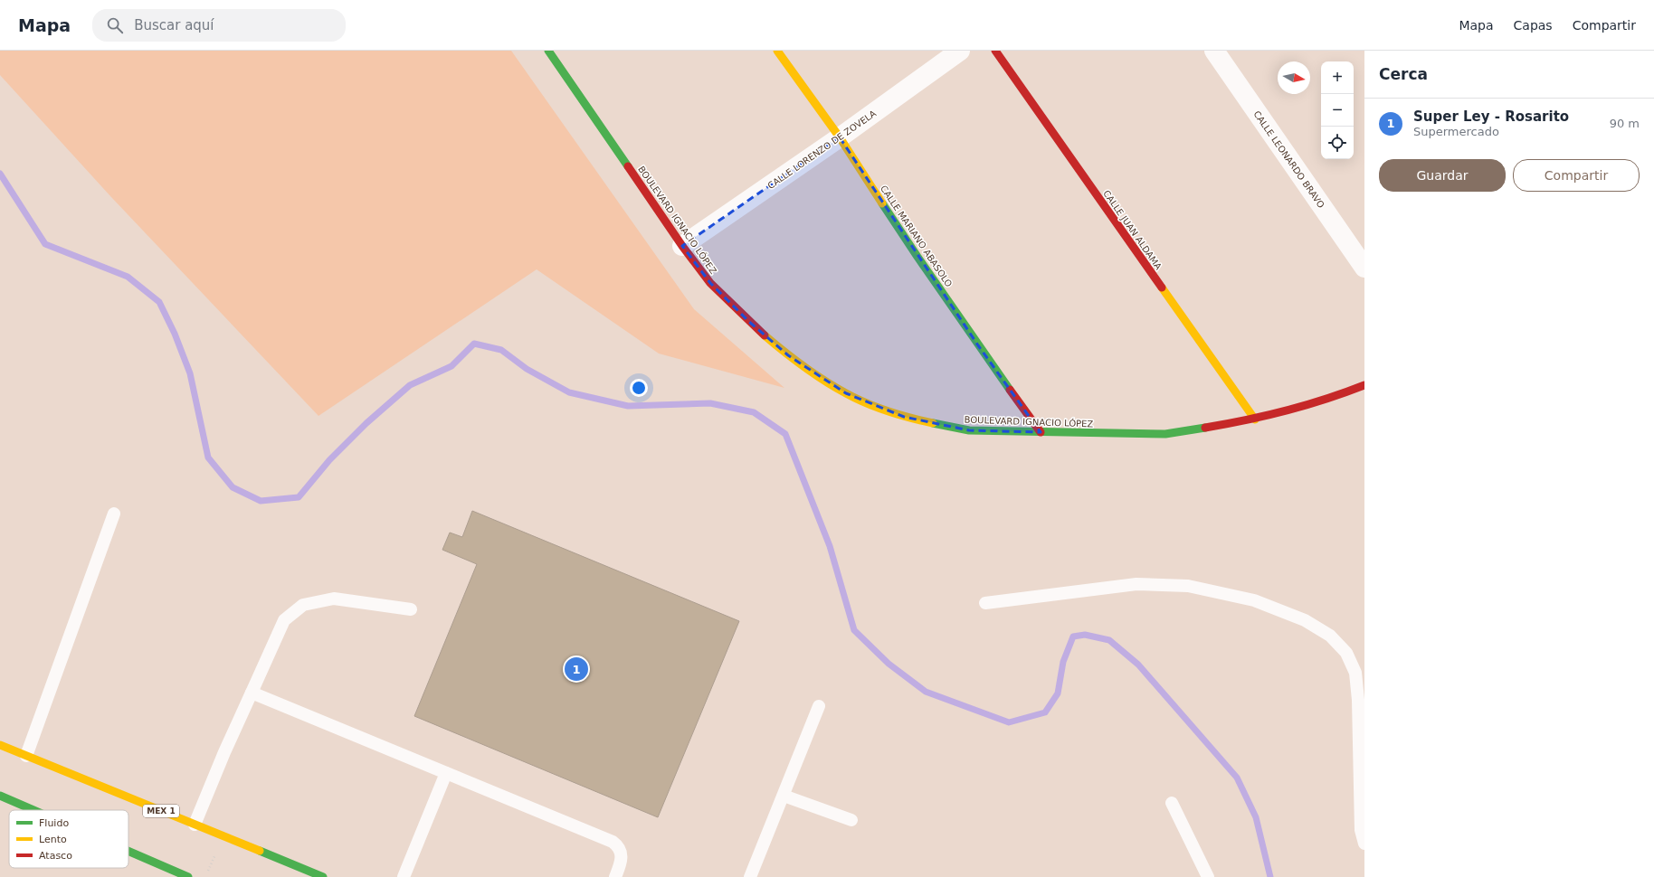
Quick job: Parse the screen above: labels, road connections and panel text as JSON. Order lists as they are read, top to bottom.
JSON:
{
  "streets": {
    "main road": [
      "BOULEVARD IGNACIO LÓPEZ",
      "CALLE JUAN ALDAMA",
      "CALLE MARIANO ABASOLO",
      "MEX 1"
    ],
    "street": ["CALLE LORENZO DE ZOVELA", "CALLE LEONARDO BRAVO"]
  },
  "crossings": [
    ["CALLE LORENZO DE ZOVELA", "BOULEVARD IGNACIO LÓPEZ"],
    ["CALLE LORENZO DE ZOVELA", "CALLE MARIANO ABASOLO"],
    ["BOULEVARD IGNACIO LÓPEZ", "CALLE JUAN ALDAMA"],
    ["BOULEVARD IGNACIO LÓPEZ", "CALLE MARIANO ABASOLO"]
  ],
  "legend": ["Fluido", "Lento", "Atasco"],
  "north": "right",
  "page": {
    "header": "Mapa",
    "search": "Buscar aquí",
    "nav": ["Mapa", "Capas", "Compartir"],
    "heading": "Cerca",
    "map_buttons": ["+", "−"],
    "list": [
      {
        "mark": "1",
        "name": "Super Ley - Rosarito",
        "note": "Supermercado",
        "value": "90 m"
      }
    ],
    "buttons": ["Guardar", "Compartir"],
    "pins": "1"
  }
}
